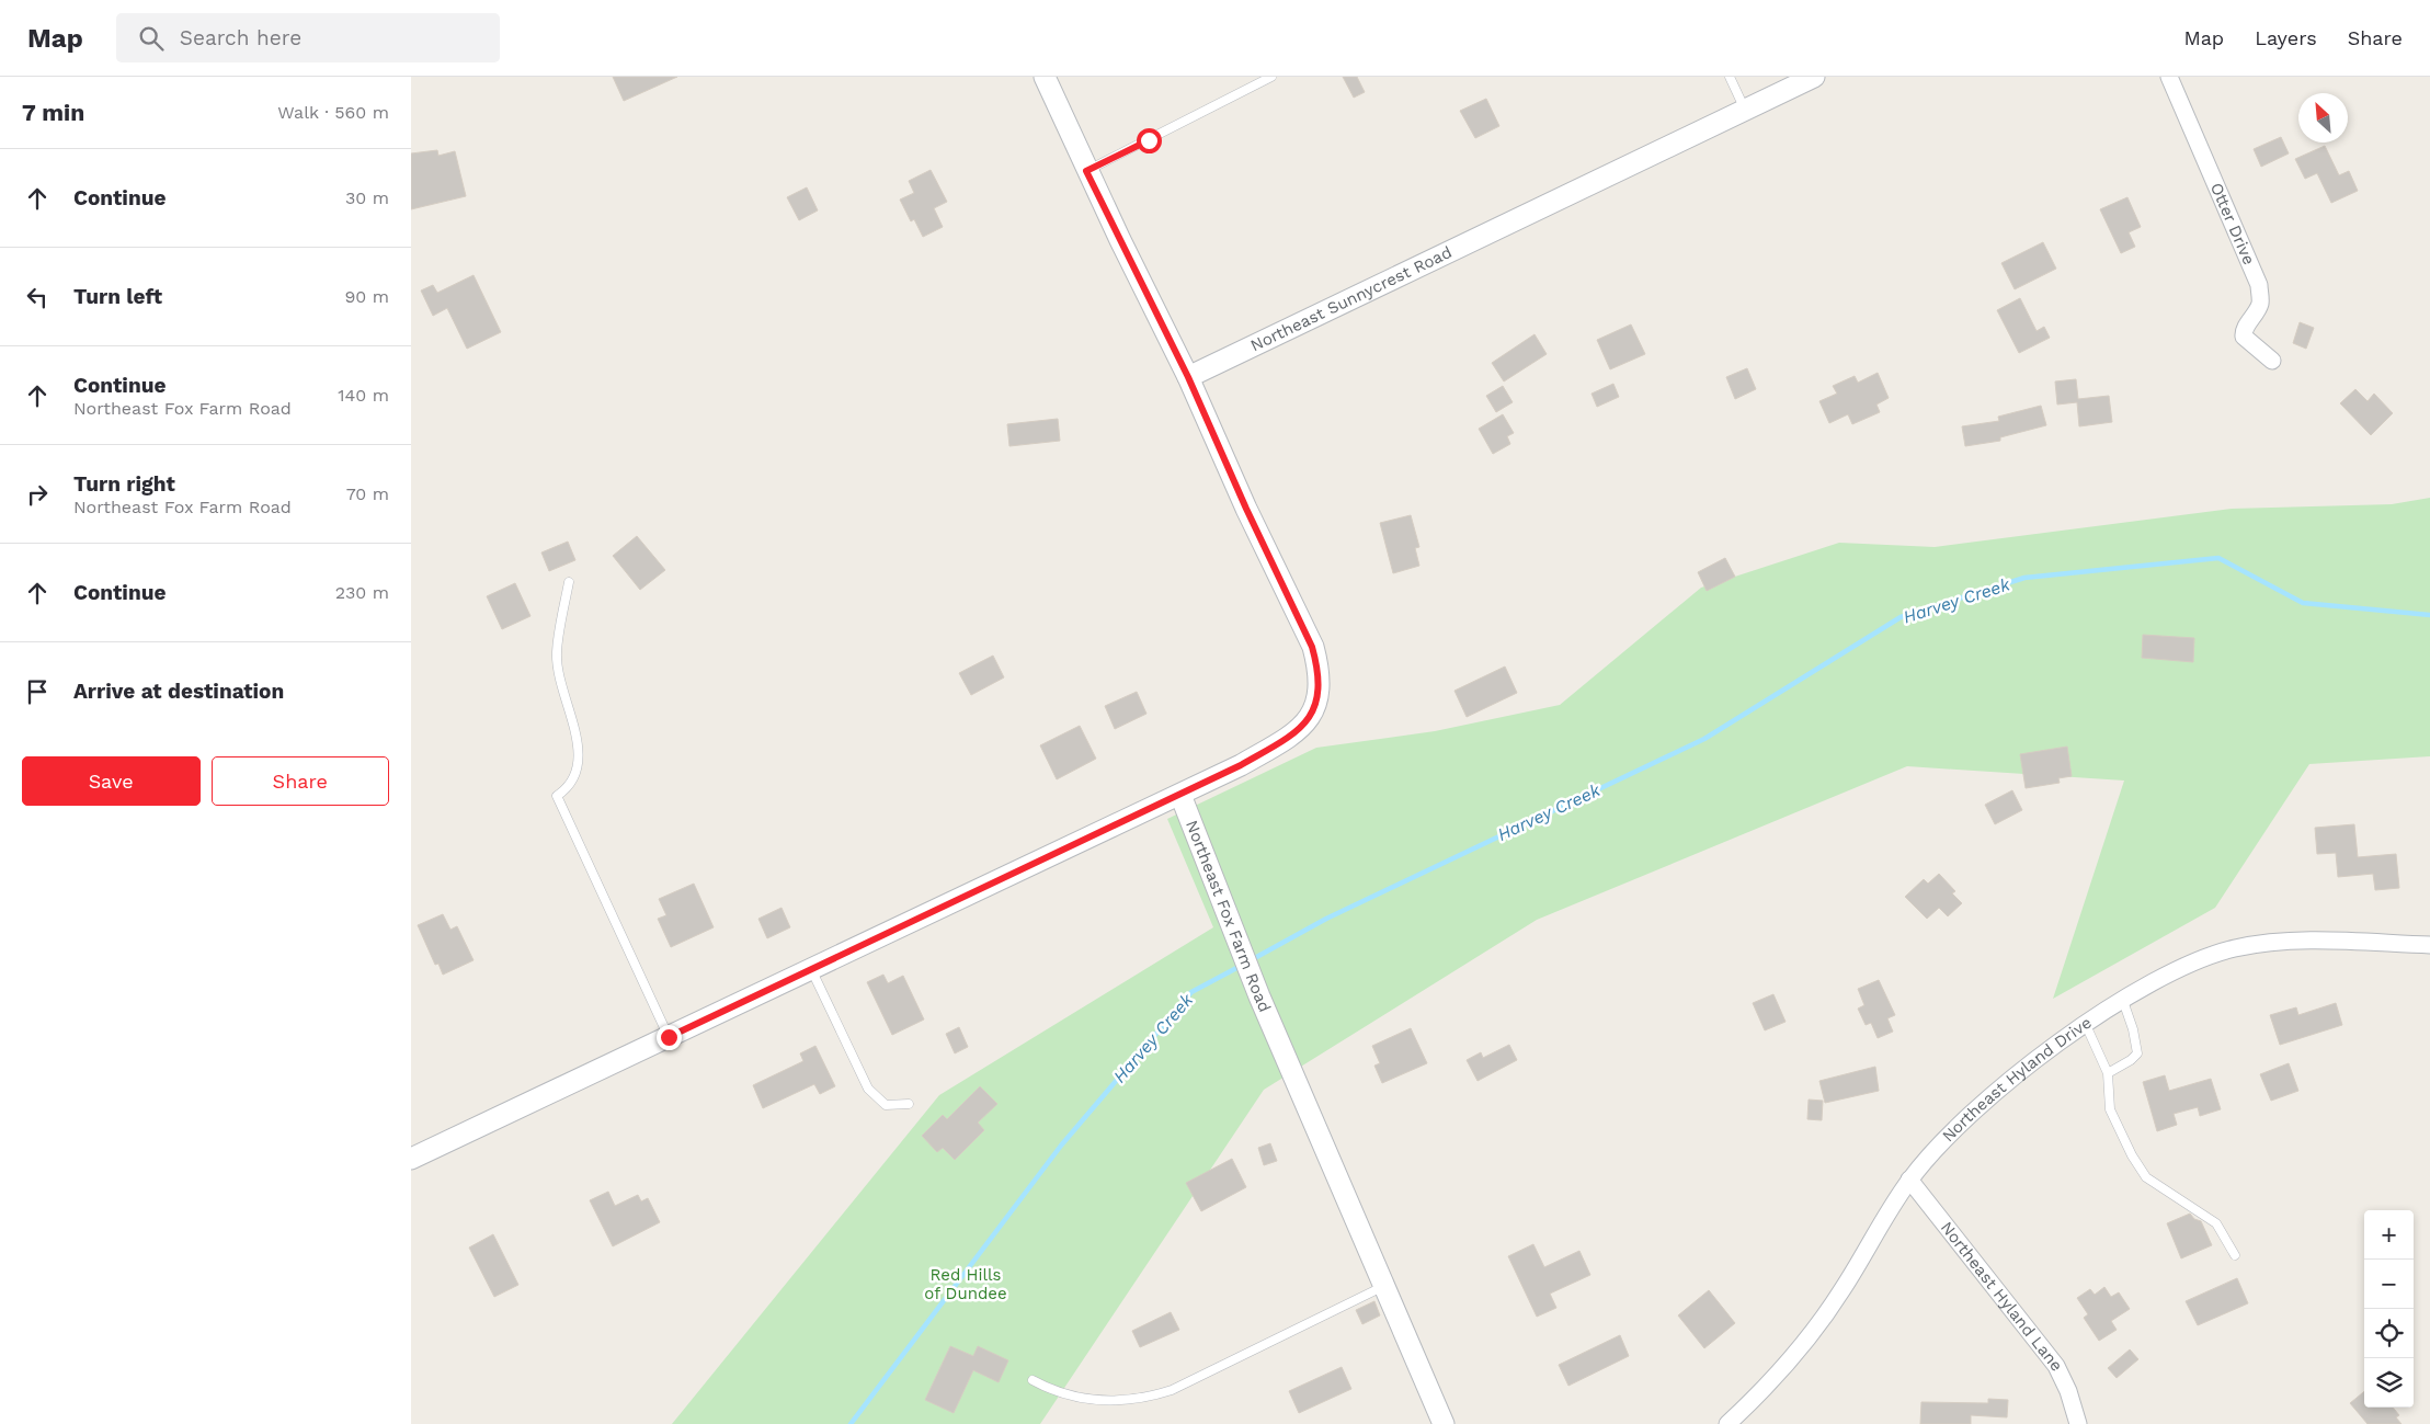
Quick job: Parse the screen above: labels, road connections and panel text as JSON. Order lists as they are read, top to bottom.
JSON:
{
  "streets": {
    "street": [
      "Otter Drive",
      "Northeast Sunnycrest Road",
      "Northeast Fox Farm Road",
      "Northeast Hyland Drive",
      "Northeast Hyland Lane"
    ]
  },
  "crossings": [
    ["Northeast Hyland Drive", "Northeast Hyland Lane"]
  ],
  "water": ["Harvey Creek"],
  "parks": ["Red Hills of Dundee"],
  "north": "top left",
  "page": {
    "header": "Map",
    "search": "Search here",
    "nav": ["Map", "Layers", "Share"],
    "heading": ["7 min", "Walk · 560 m"],
    "list": [
      ["Continue", "30 m"],
      ["Turn left", "90 m"],
      ["Continue", "Northeast Fox Farm Road", "140 m"],
      ["Turn right", "Northeast Fox Farm Road", "70 m"],
      ["Continue", "230 m"],
      "Arrive at destination"
    ],
    "buttons": ["Save", "Share"],
    "map_buttons": ["+", "−"]
  }
}
